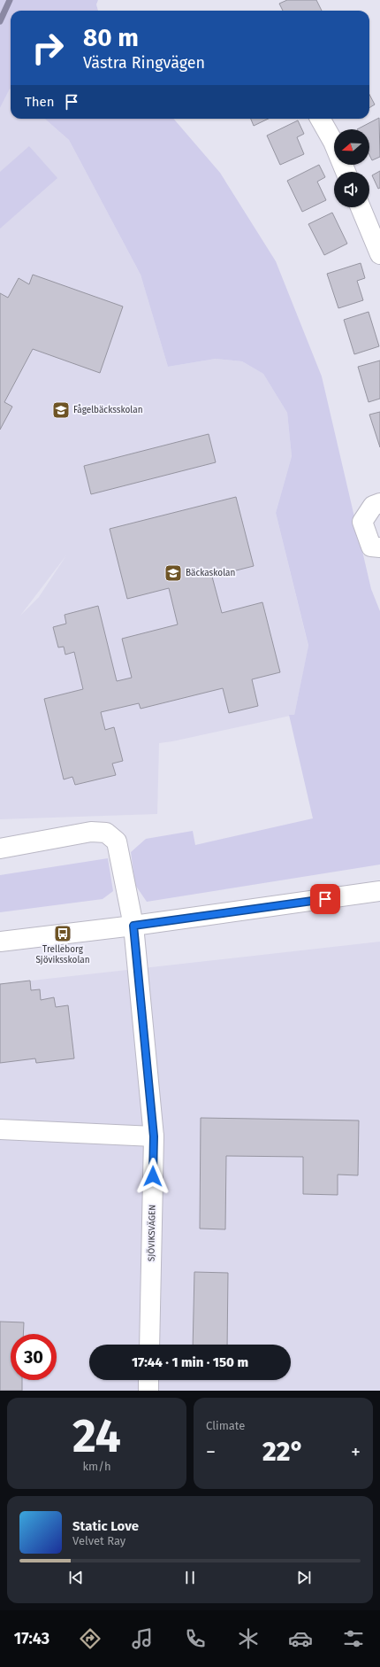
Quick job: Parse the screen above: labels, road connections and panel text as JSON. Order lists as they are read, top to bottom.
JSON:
{
  "streets": {
    "street": ["SJÖVIKSVÄGEN"]
  },
  "places": {
    "school or university": ["Fågelbäcksskolan", "Bäckaskolan"],
    "bus stop": ["Trelleborg Sjöviksskolan"]
  },
  "north": "left",
  "page": {
    "turn": ["80 m", "Västra Ringvägen"],
    "then": "Then",
    "limit": "30",
    "trip": "17:44 · 1 min · 150 m",
    "tile": [
      ["24", "km/h"],
      "Climate"
    ],
    "heat": ["−", "22°", "+"],
    "song": ["Static Love", "Velvet Ray"],
    "tabs": "17:43"
  }
}
